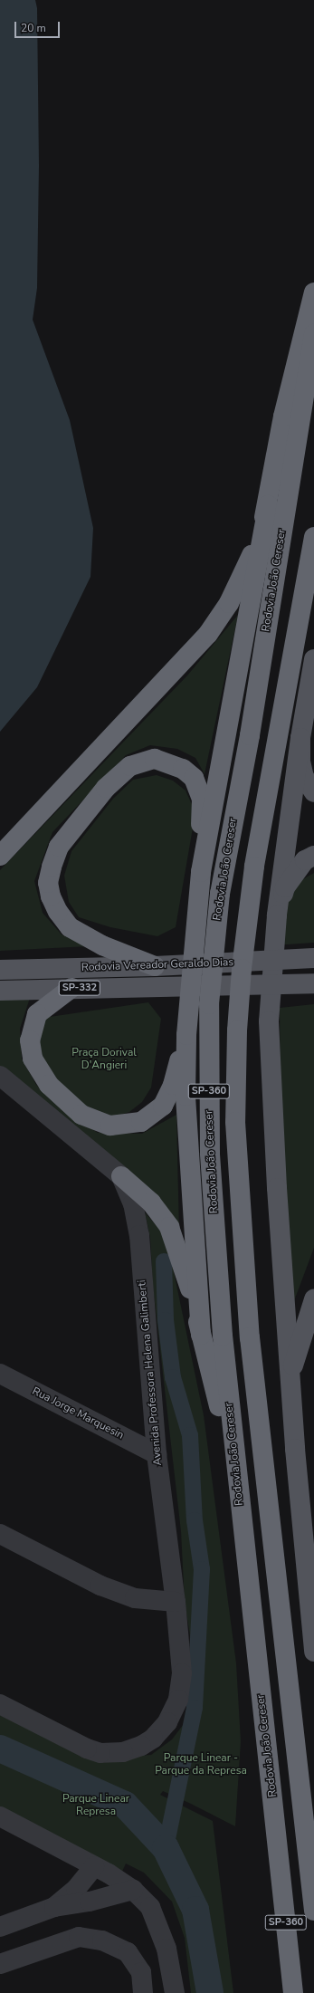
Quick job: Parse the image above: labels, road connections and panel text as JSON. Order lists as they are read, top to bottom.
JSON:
{
  "streets": {
    "highway": ["Rodovia João Cereser", "SP-360"],
    "main road": ["Rodovia Vereador Geraldo Dias", "SP-332"],
    "street": ["Avenida Professora Helena Galimberti", "Rua Jorge Marquesin"]
  },
  "crossings": [
    ["Avenida Professora Helena Galimberti", "Rua Jorge Marquesin"]
  ],
  "parks": ["Praça Dorival D'Angieri", "Parque Linear - Parque da Represa", "Parque Linear Represa"],
  "scale_bar": "20 m"
}
